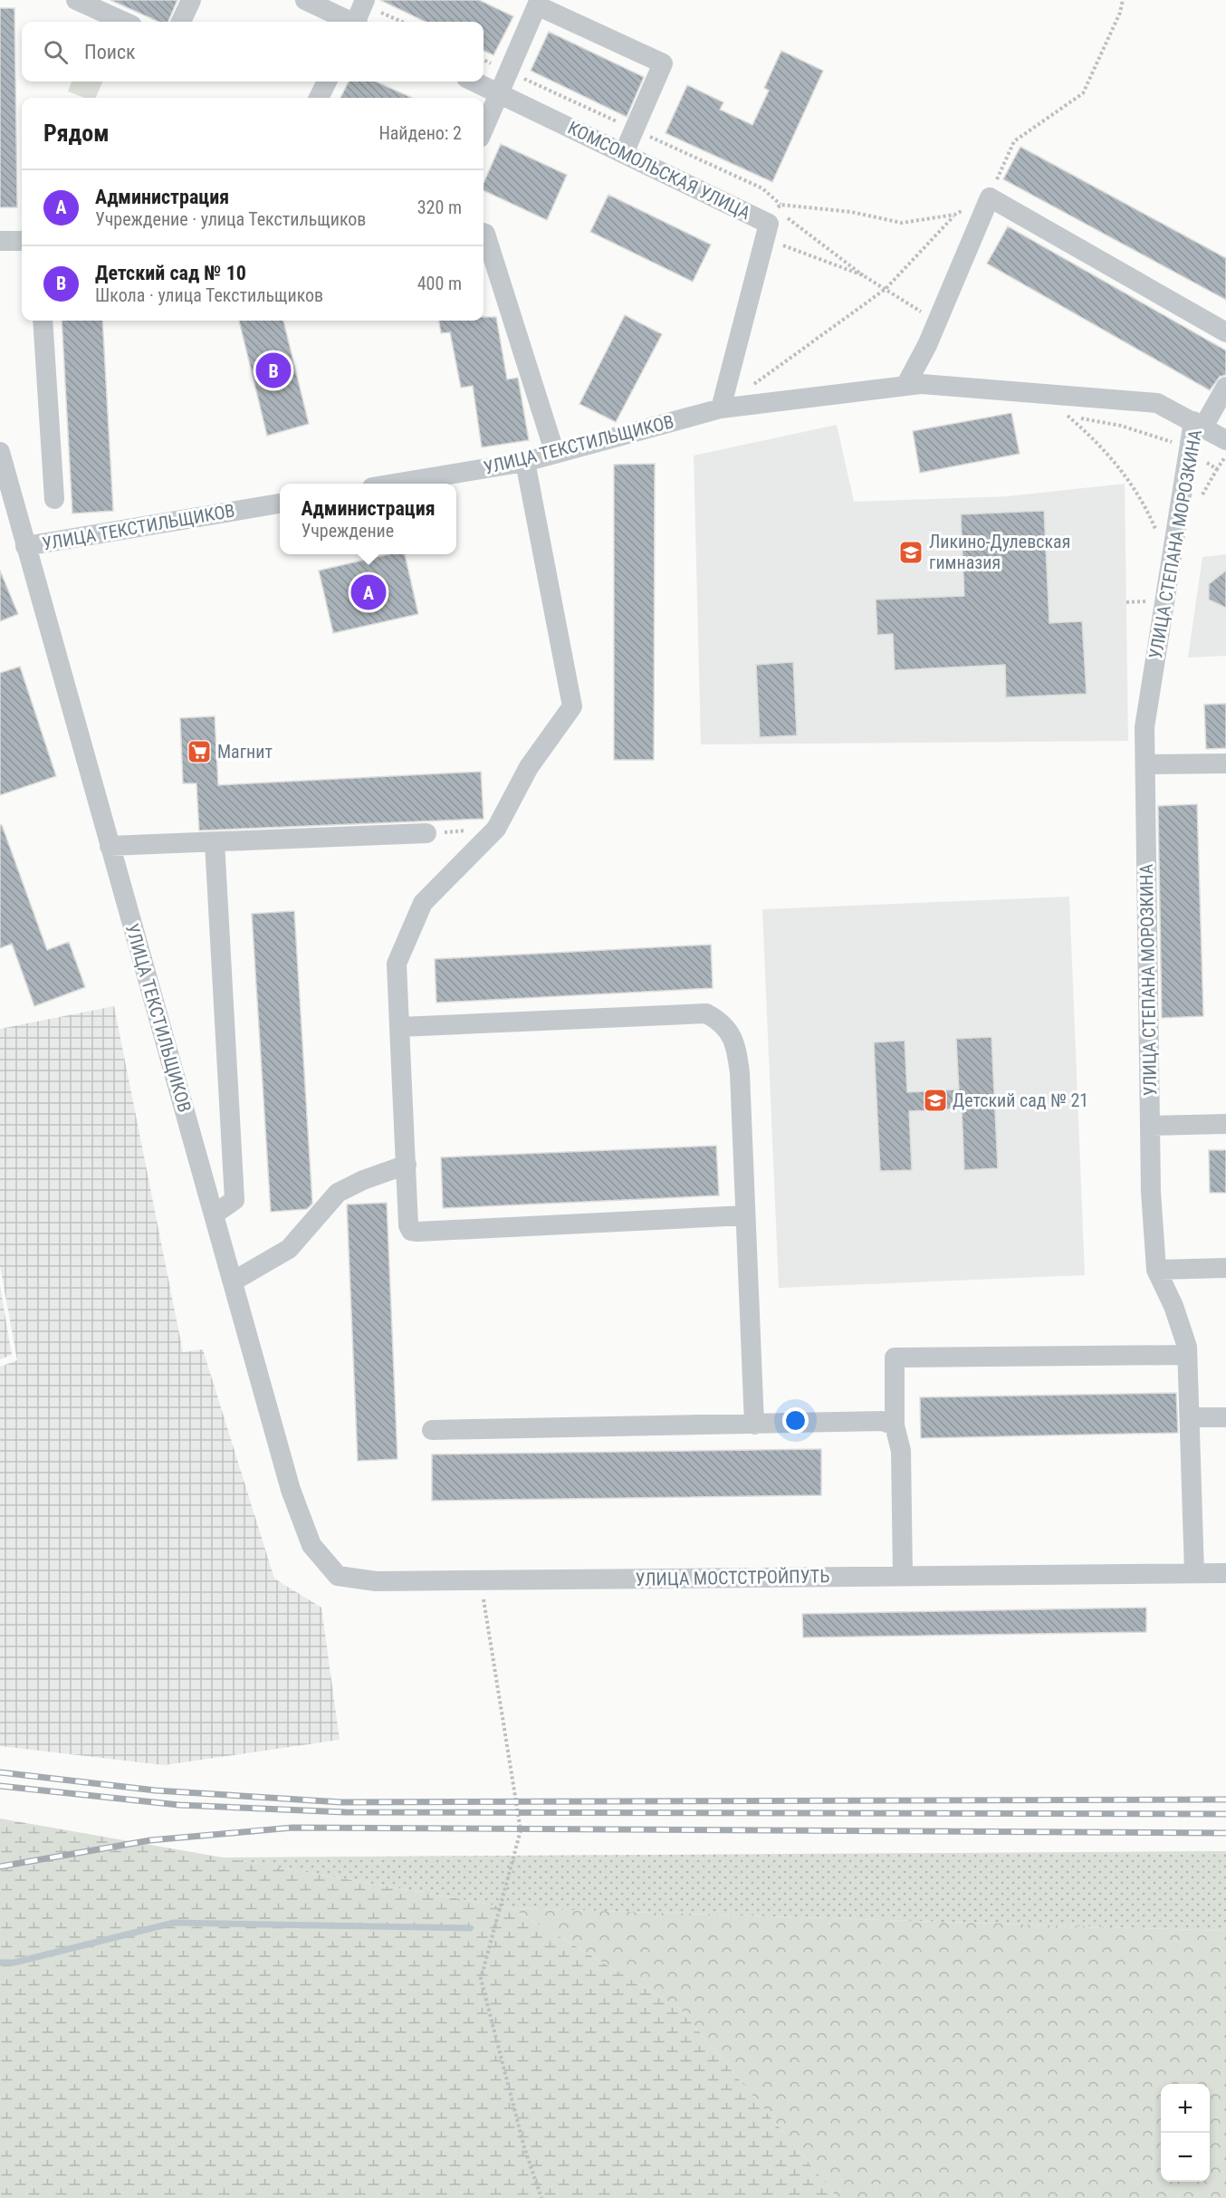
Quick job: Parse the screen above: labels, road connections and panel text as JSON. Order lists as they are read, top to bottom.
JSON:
{
  "streets": {
    "street": [
      "КОМСОМОЛЬСКАЯ УЛИЦА",
      "УЛИЦА ТЕКСТИЛЬЩИКОВ",
      "УЛИЦА СТЕПАНА МОРОЗКИНА",
      "УЛИЦА МОСТСТРОЙПУТЬ"
    ]
  },
  "crossings": [
    ["КОМСОМОЛЬСКАЯ УЛИЦА", "УЛИЦА ТЕКСТИЛЬЩИКОВ"],
    ["УЛИЦА ТЕКСТИЛЬЩИКОВ", "УЛИЦА СТЕПАНА МОРОЗКИНА"],
    ["УЛИЦА ТЕКСТИЛЬЩИКОВ", "УЛИЦА МОСТСТРОЙПУТЬ"],
    ["УЛИЦА СТЕПАНА МОРОЗКИНА", "УЛИЦА МОСТСТРОЙПУТЬ"]
  ],
  "places": {
    "school or university": ["Ликино-Дулевская гимназия", "Детский сад № 21"],
    "supermarket": ["Магнит"]
  },
  "page": {
    "search": "Поиск",
    "heading": ["Рядом", "Найдено: 2"],
    "list": [
      {
        "mark": "A",
        "name": "Администрация",
        "note": "Учреждение · улица Текстильщиков",
        "value": "320 m"
      },
      {
        "mark": "B",
        "name": "Детский сад № 10",
        "note": "Школа · улица Текстильщиков",
        "value": "400 m"
      }
    ],
    "pins": ["B", "A"],
    "popup": ["Администрация", "Учреждение"],
    "map_buttons": ["+", "−"]
  }
}
